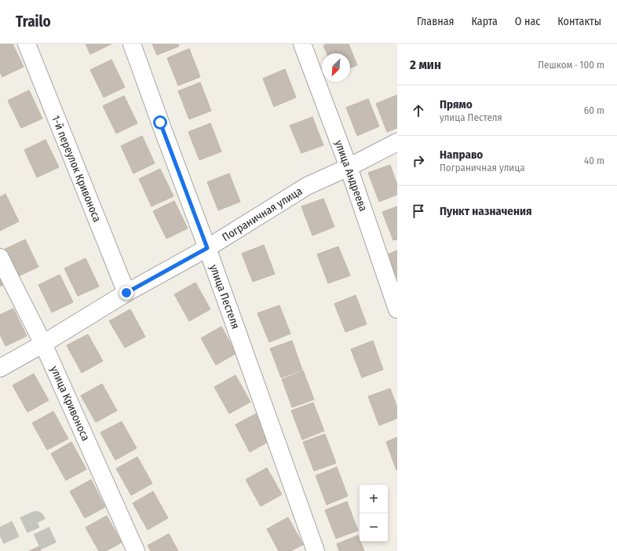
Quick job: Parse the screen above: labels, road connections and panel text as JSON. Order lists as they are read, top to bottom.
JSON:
{
  "streets": {
    "street": [
      "1-й переулок Кривоноса",
      "улица Андреева",
      "Пограничная улица",
      "улица Пестеля",
      "улица Кривоноса"
    ]
  },
  "crossings": [
    ["1-й переулок Кривоноса", "Пограничная улица"],
    ["улица Андреева", "Пограничная улица"],
    ["Пограничная улица", "улица Пестеля"],
    ["Пограничная улица", "улица Кривоноса"]
  ],
  "north": "bottom left",
  "page": {
    "header": "Trailo",
    "nav": [
      "Главная",
      "Карта",
      "О нас",
      "Контакты"
    ],
    "heading": ["2 мин", "Пешком · 100 m"],
    "list": [
      ["Прямо", "улица Пестеля", "60 m"],
      ["Направо", "Пограничная улица", "40 m"],
      "Пункт назначения"
    ],
    "map_buttons": ["+", "−"]
  }
}
